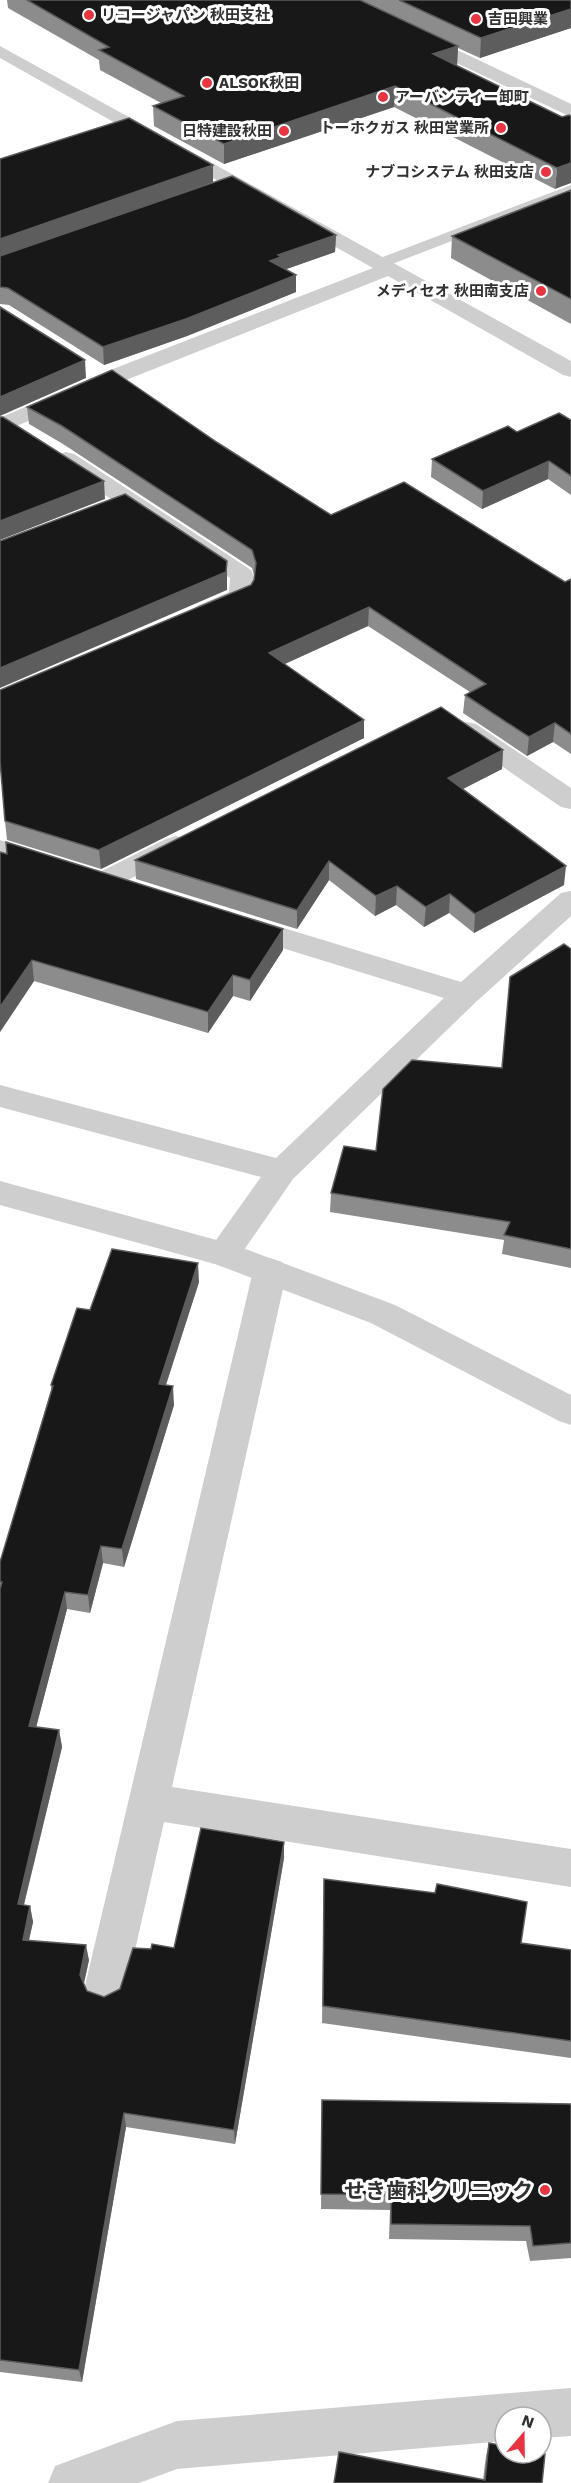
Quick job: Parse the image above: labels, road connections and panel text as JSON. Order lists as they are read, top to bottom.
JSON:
{
  "places": [
    "リコージャパン 秋田支社",
    "吉田興業",
    "ALSOK秋田",
    "アーバンティー卸町",
    "トーホクガス 秋田営業所",
    "日特建設秋田",
    "ナブコシステム 秋田支店",
    "メディセオ 秋田南支店",
    "せき歯科クリニック"
  ],
  "north": "top"
}
